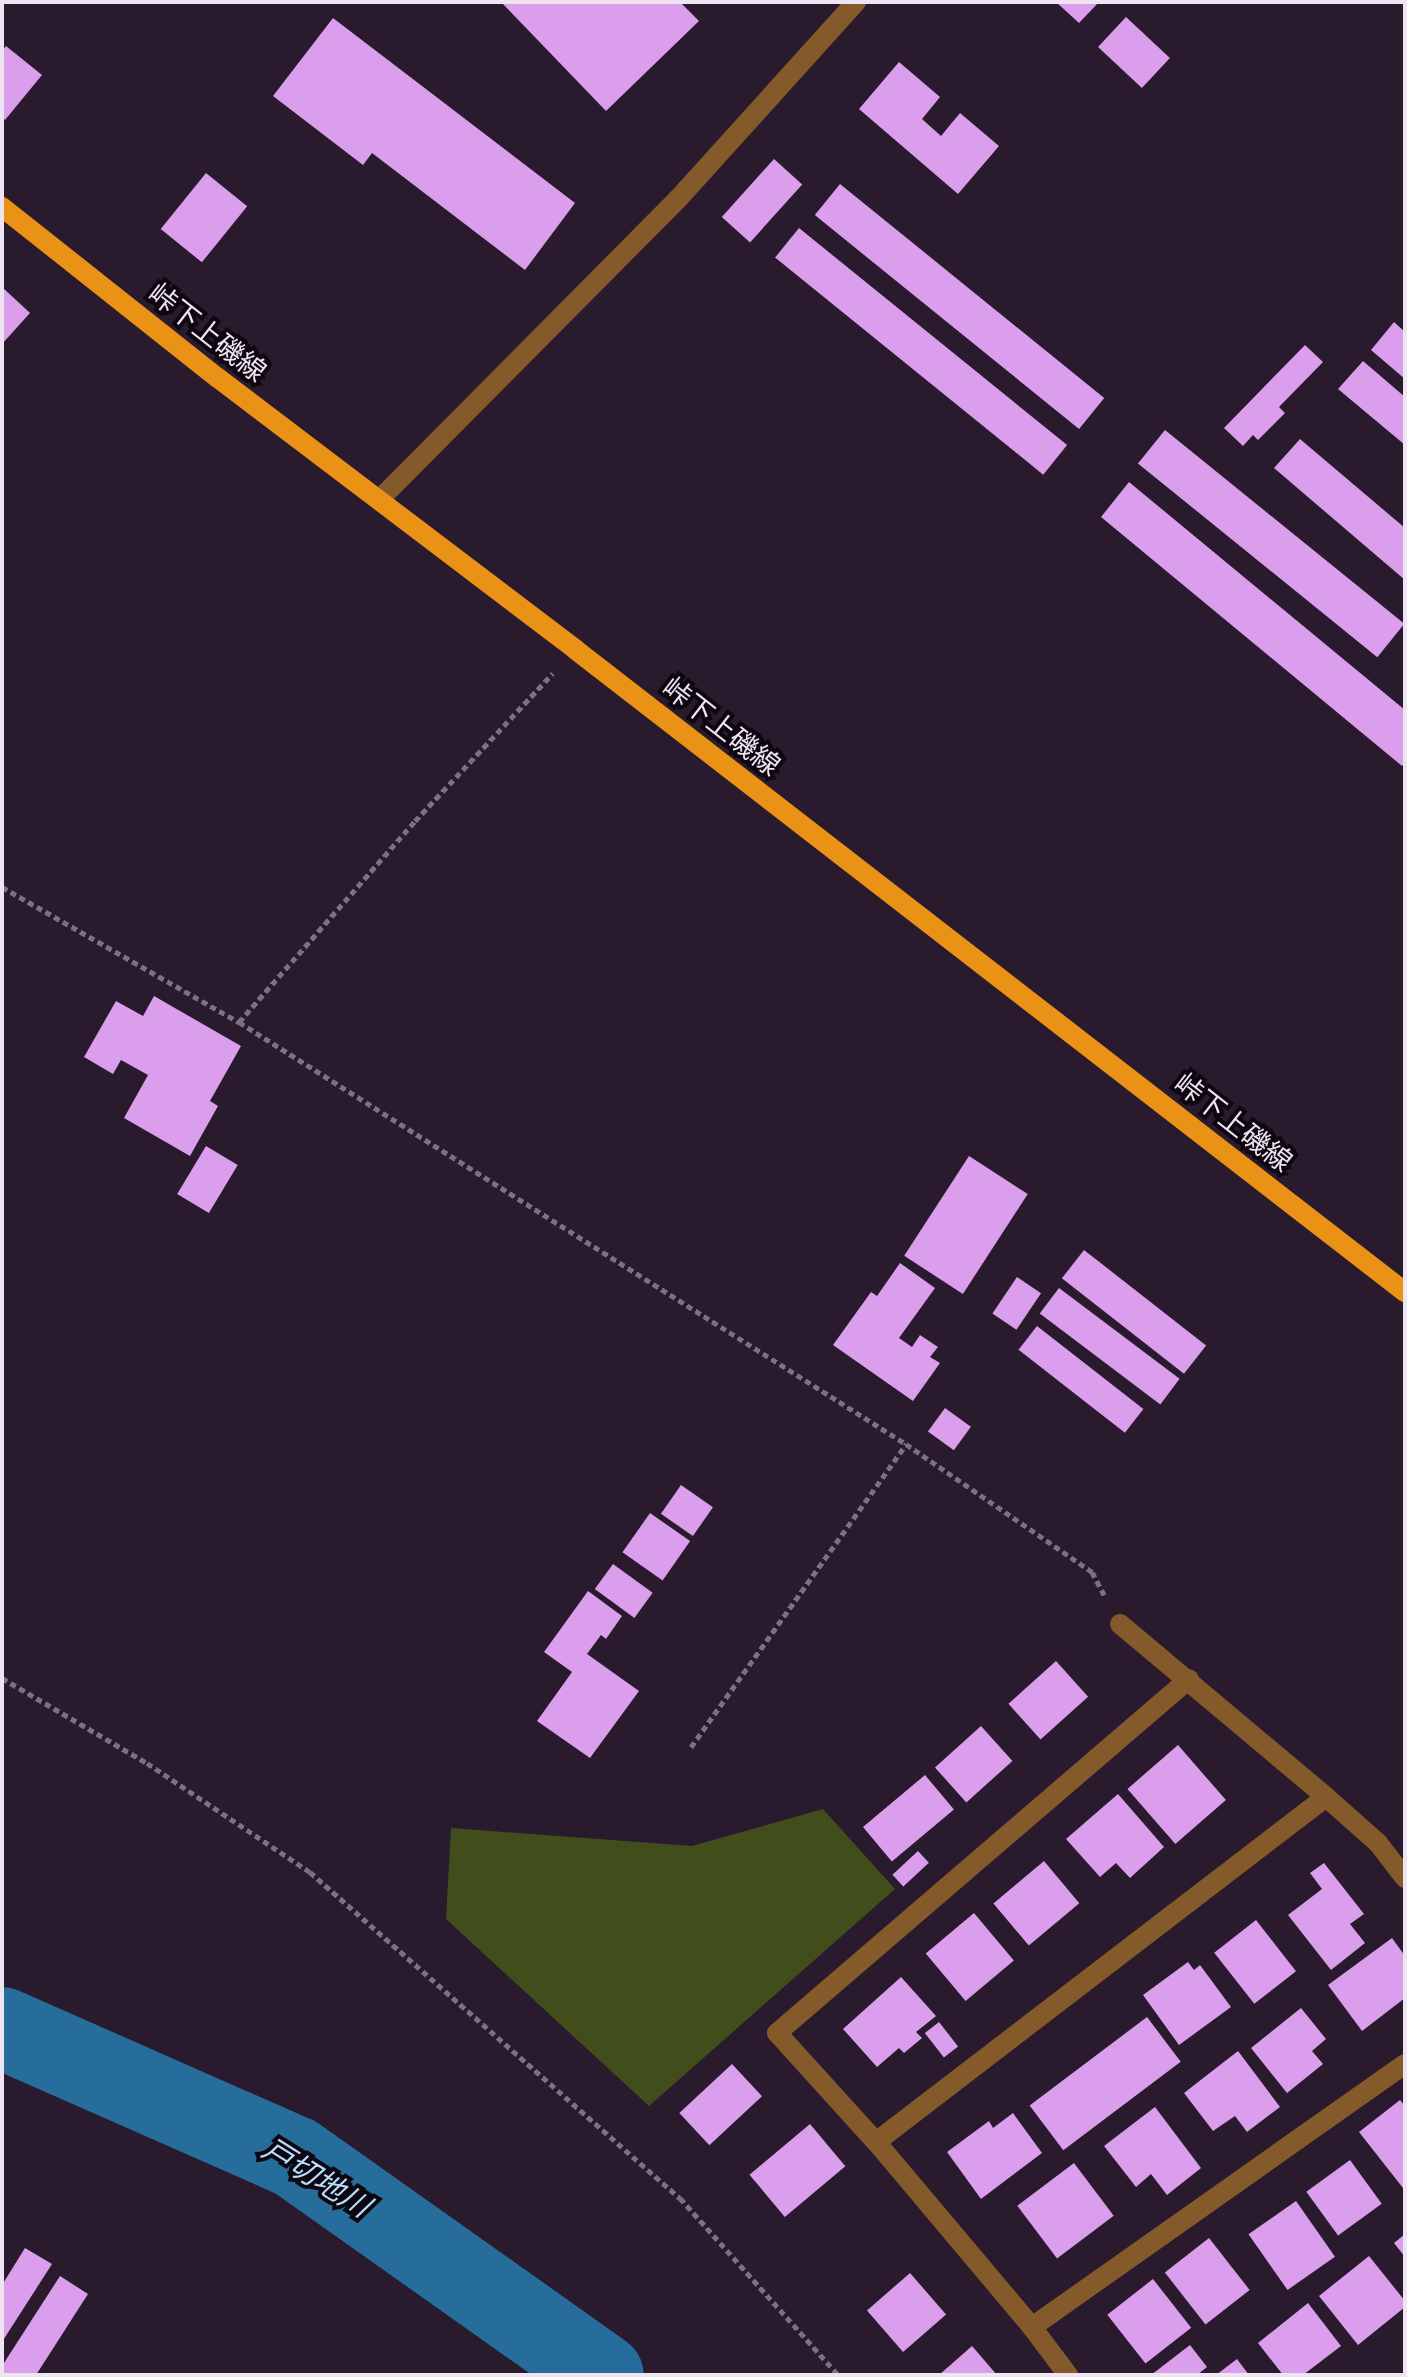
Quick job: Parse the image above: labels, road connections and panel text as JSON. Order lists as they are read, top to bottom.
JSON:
{
  "streets": {
    "main road": ["峠下上磯線"]
  },
  "water": ["戸切地川"]
}
